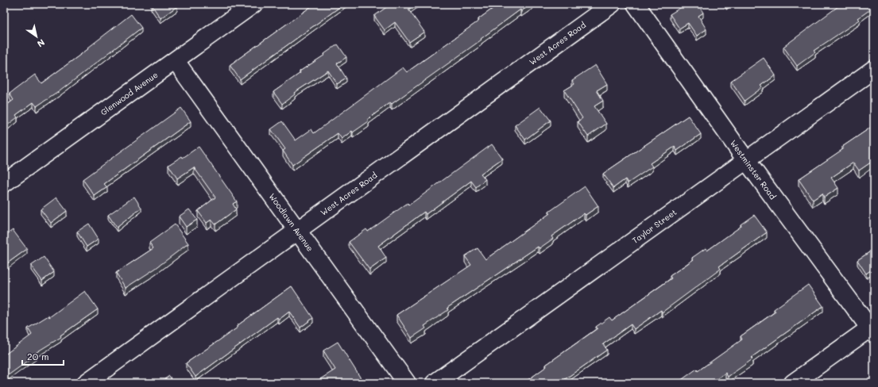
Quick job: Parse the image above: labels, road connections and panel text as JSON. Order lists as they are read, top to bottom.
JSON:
{
  "streets": {
    "street": [
      "West Acres Road",
      "Glenwood Avenue",
      "Westminster Road",
      "Woodlawn Avenue",
      "Taylor Street"
    ]
  },
  "crossings": [
    ["West Acres Road", "Woodlawn Avenue"],
    ["Glenwood Avenue", "Woodlawn Avenue"],
    ["Westminster Road", "Taylor Street"]
  ],
  "scale_bar": "20 m",
  "north": "bottom right"
}
